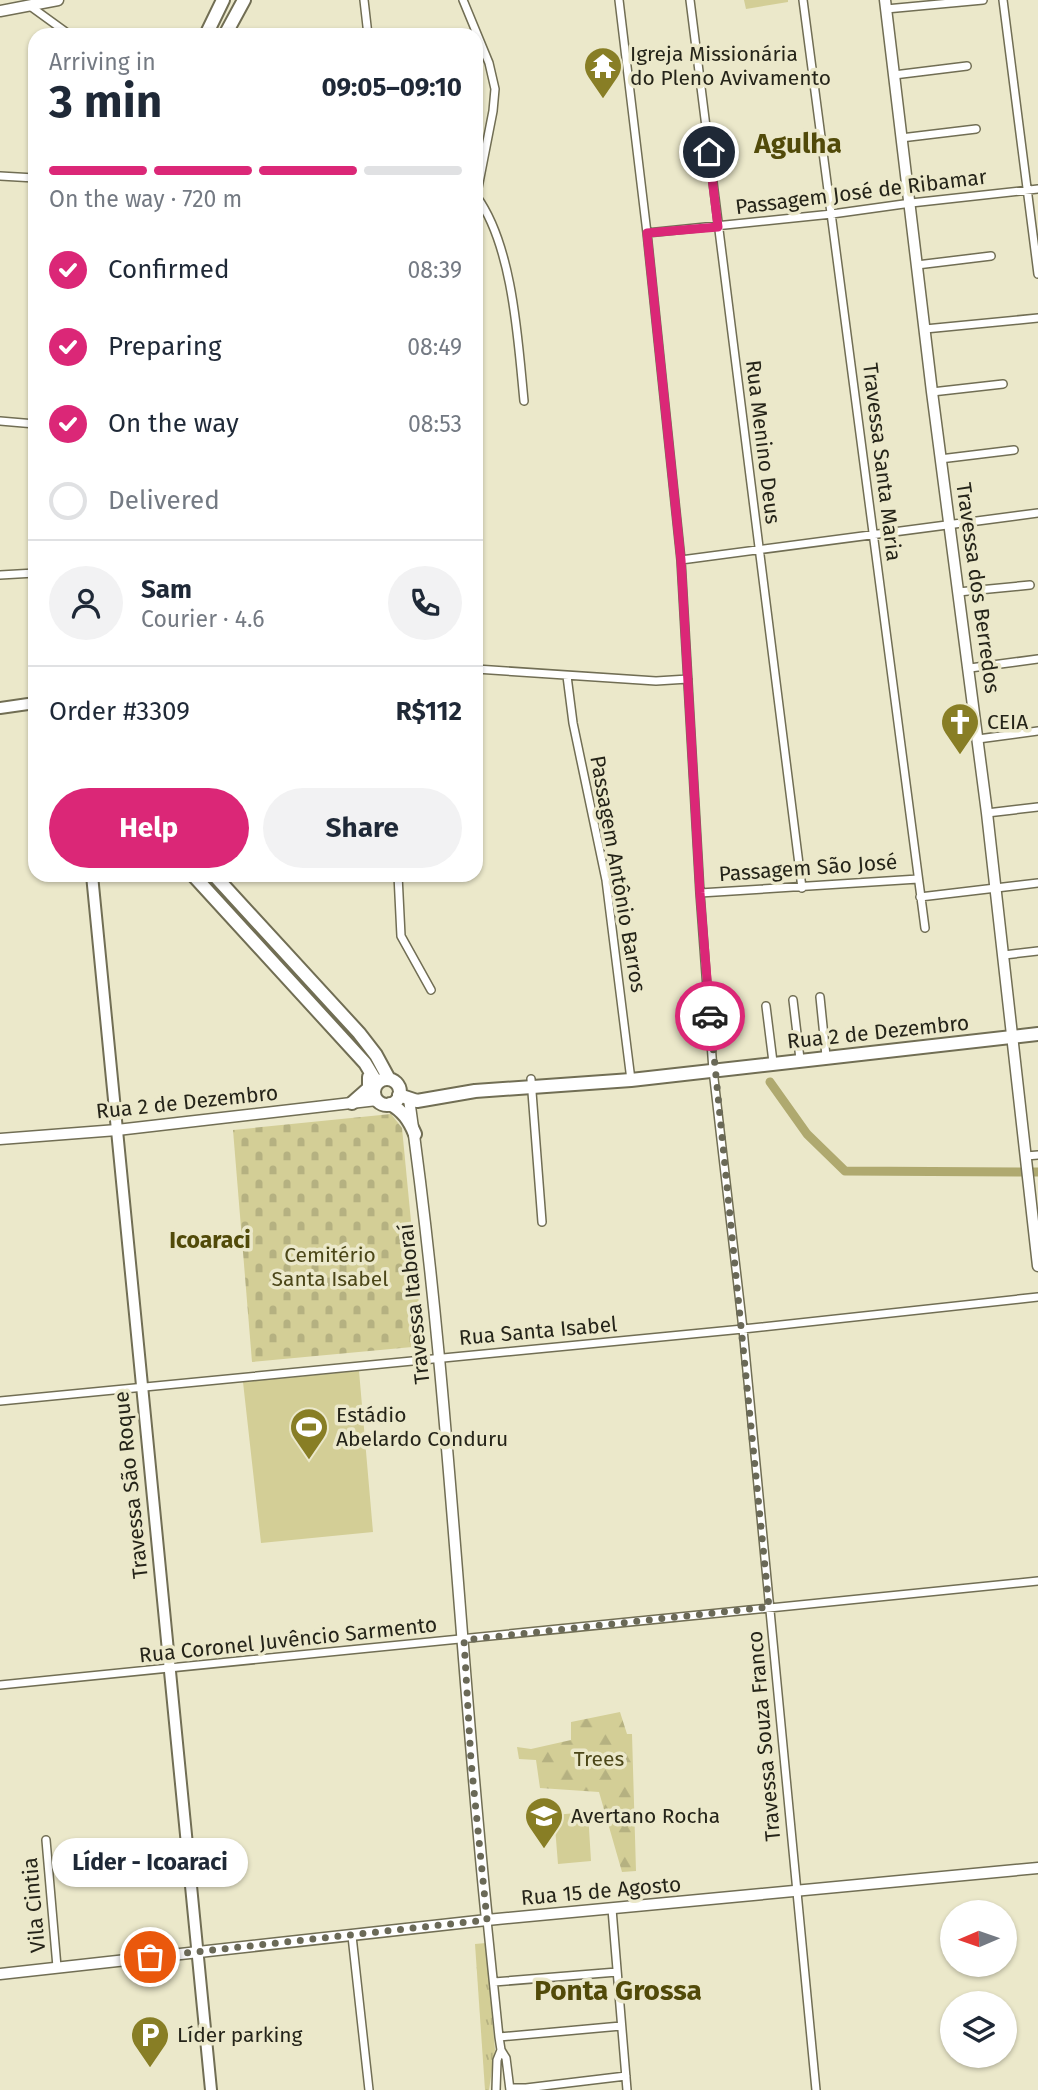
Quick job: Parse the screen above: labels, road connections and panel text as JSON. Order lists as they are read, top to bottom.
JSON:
{
  "streets": {
    "main road": ["Rua 2 de Dezembro", "Travessa São Roque"],
    "street": [
      "Passagem José de Ribamar",
      "Rua Menino Deus",
      "Travessa Santa Maria",
      "Travessa dos Berredos",
      "Passagem São José",
      "Passagem Antônio Barros",
      "Travessa Itaboraí",
      "Rua Santa Isabel",
      "Rua Coronel Juvêncio Sarmento",
      "Travessa Souza Franco",
      "Rua 15 de Agosto",
      "Vila Cintia"
    ]
  },
  "crossings": [
    ["Passagem José de Ribamar", "Rua Menino Deus"],
    ["Passagem José de Ribamar", "Travessa Santa Maria"],
    ["Passagem José de Ribamar", "Travessa dos Berredos"],
    ["Passagem José de Ribamar", "Travessa Souza Franco"],
    ["Rua Menino Deus", "Passagem São José"],
    ["Travessa Santa Maria", "Passagem São José"],
    ["Travessa dos Berredos", "Rua 2 de Dezembro"],
    ["Passagem São José", "Travessa Souza Franco"],
    ["Passagem Antônio Barros", "Rua 2 de Dezembro"],
    ["Rua 2 de Dezembro", "Travessa Itaboraí"],
    ["Rua 2 de Dezembro", "Travessa São Roque"],
    ["Rua 2 de Dezembro", "Travessa Souza Franco"],
    ["Travessa Itaboraí", "Rua Santa Isabel"],
    ["Travessa Itaboraí", "Rua Coronel Juvêncio Sarmento"],
    ["Travessa Itaboraí", "Rua 15 de Agosto"],
    ["Rua Santa Isabel", "Travessa São Roque"],
    ["Rua Santa Isabel", "Travessa Souza Franco"],
    ["Travessa São Roque", "Rua Coronel Juvêncio Sarmento"],
    ["Travessa São Roque", "Rua 15 de Agosto"],
    ["Rua Coronel Juvêncio Sarmento", "Travessa Souza Franco"],
    ["Travessa Souza Franco", "Rua 15 de Agosto"],
    ["Rua 15 de Agosto", "Vila Cintia"]
  ],
  "districts": ["Agulha", "Icoaraci", "Ponta Grossa"],
  "parks": ["Cemitério Santa Isabel", "Trees"],
  "places": {
    "temple": ["Igreja Missionária do Pleno Avivamento"],
    "church": ["CEIA"],
    "sports": ["Estádio Abelardo Conduru"],
    "school or university": ["Avertano Rocha"],
    "other": ["Líder - Icoaraci"],
    "parking": ["Líder parking"]
  },
  "north": "left",
  "page": {
    "heading": ["3 min", "Arriving in", "09:05–09:10"],
    "panel": [
      "Sam",
      "Courier · 4.6",
      "Order #3309",
      "R$112"
    ],
    "bar": "On the way · 720 m",
    "list": [
      ["Confirmed", "08:39"],
      ["Preparing", "08:49"],
      ["On the way", "08:53"],
      "Delivered"
    ],
    "buttons": ["Help", "Share"],
    "bubble": "Líder - Icoaraci"
  }
}
